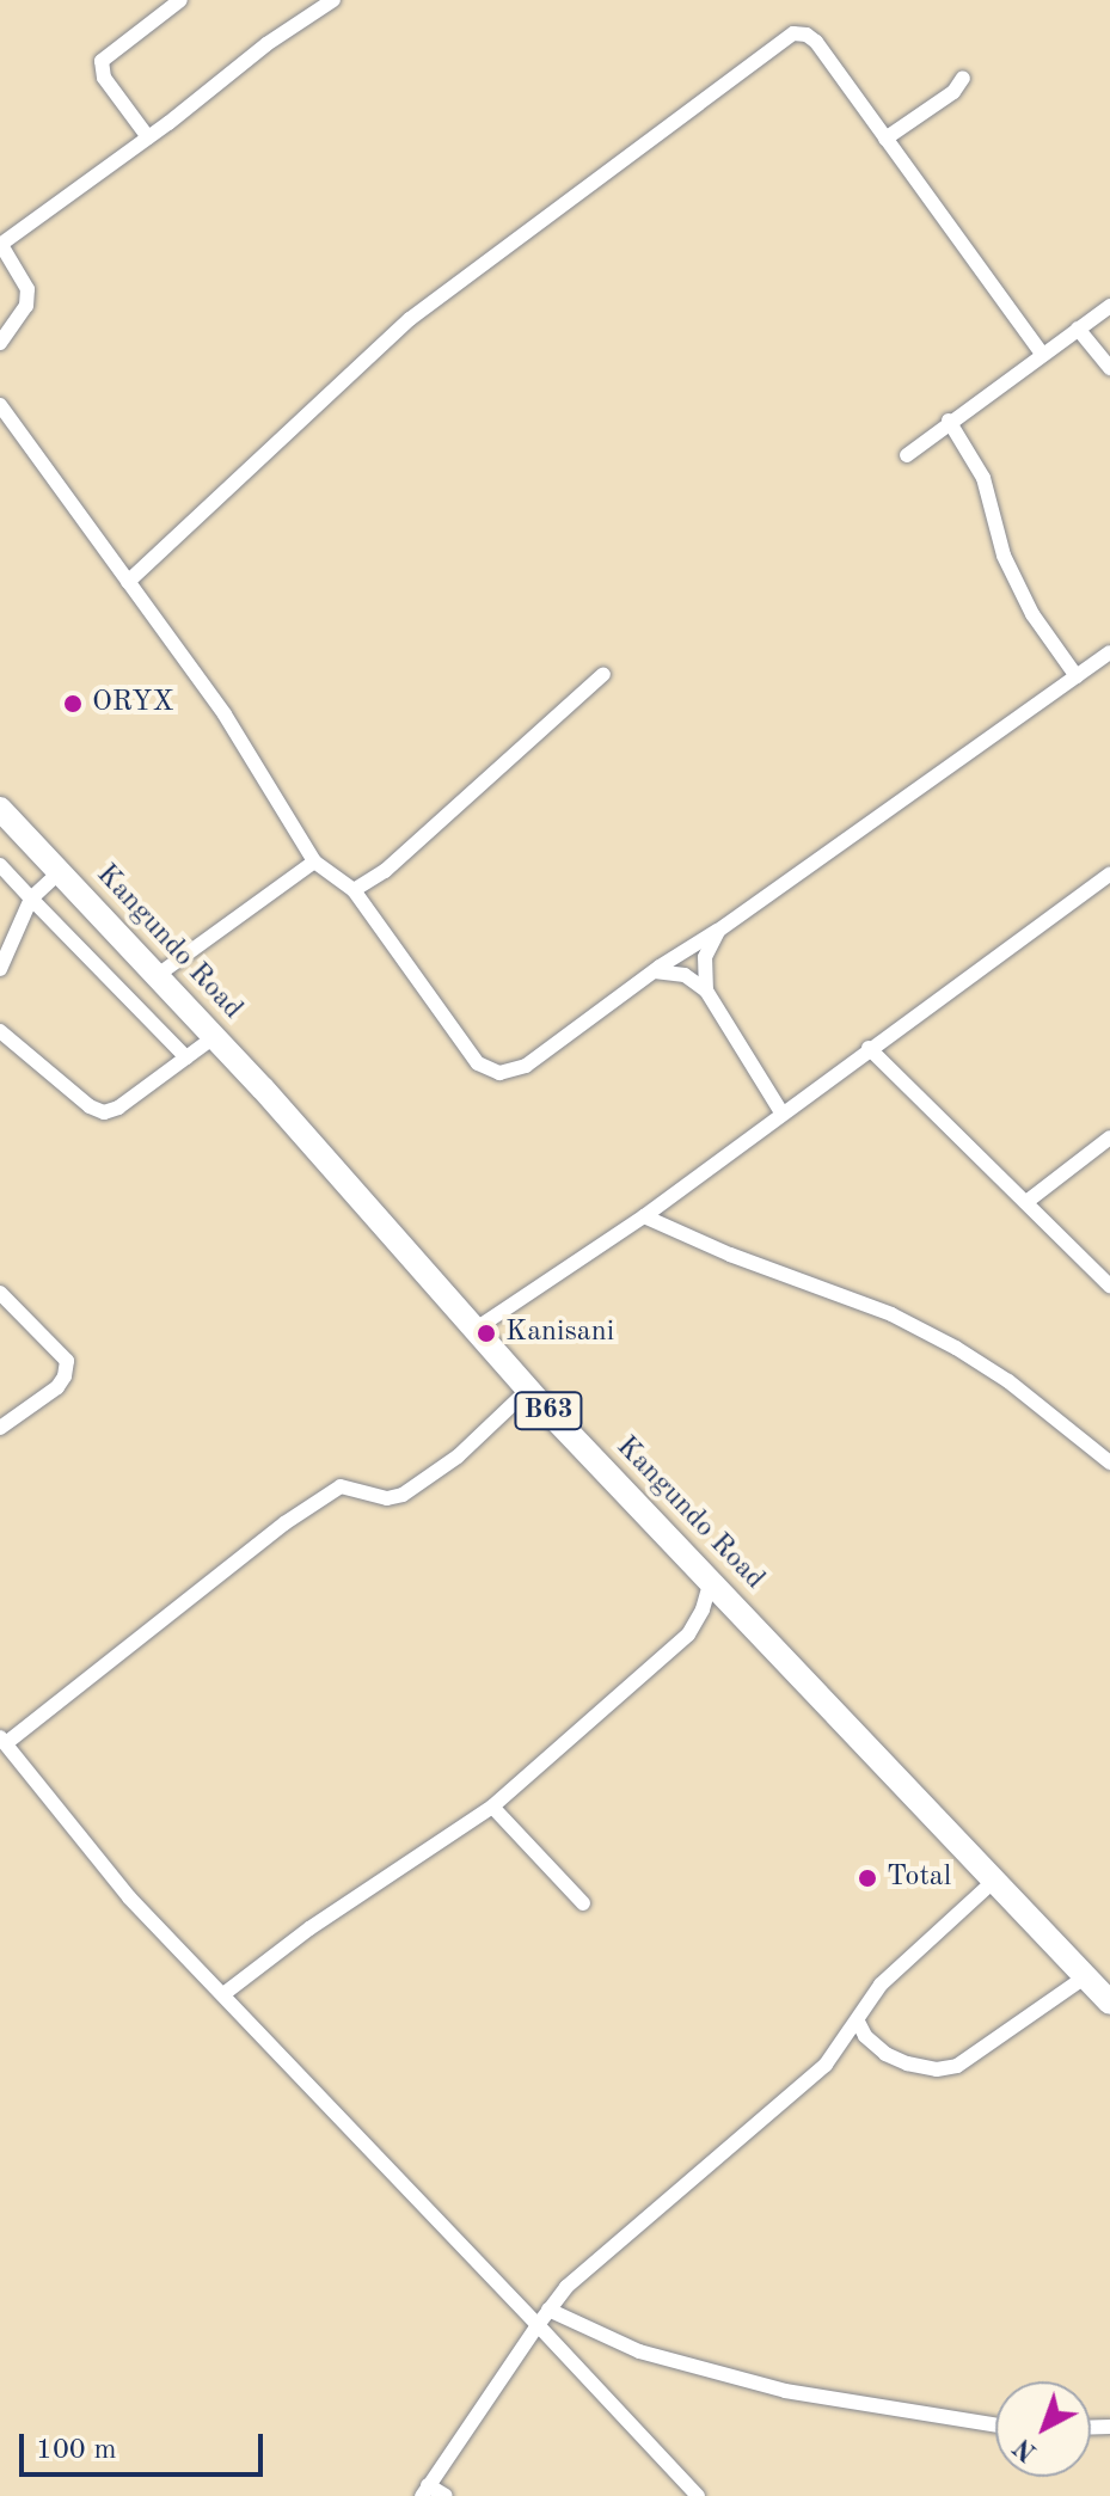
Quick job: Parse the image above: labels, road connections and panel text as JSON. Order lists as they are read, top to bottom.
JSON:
{
  "streets": {
    "highway": ["Kangundo Road", "B63"]
  },
  "places": ["ORYX", "Kanisani", "Total"],
  "scale_bar": "100 m",
  "north": "bottom left"
}
